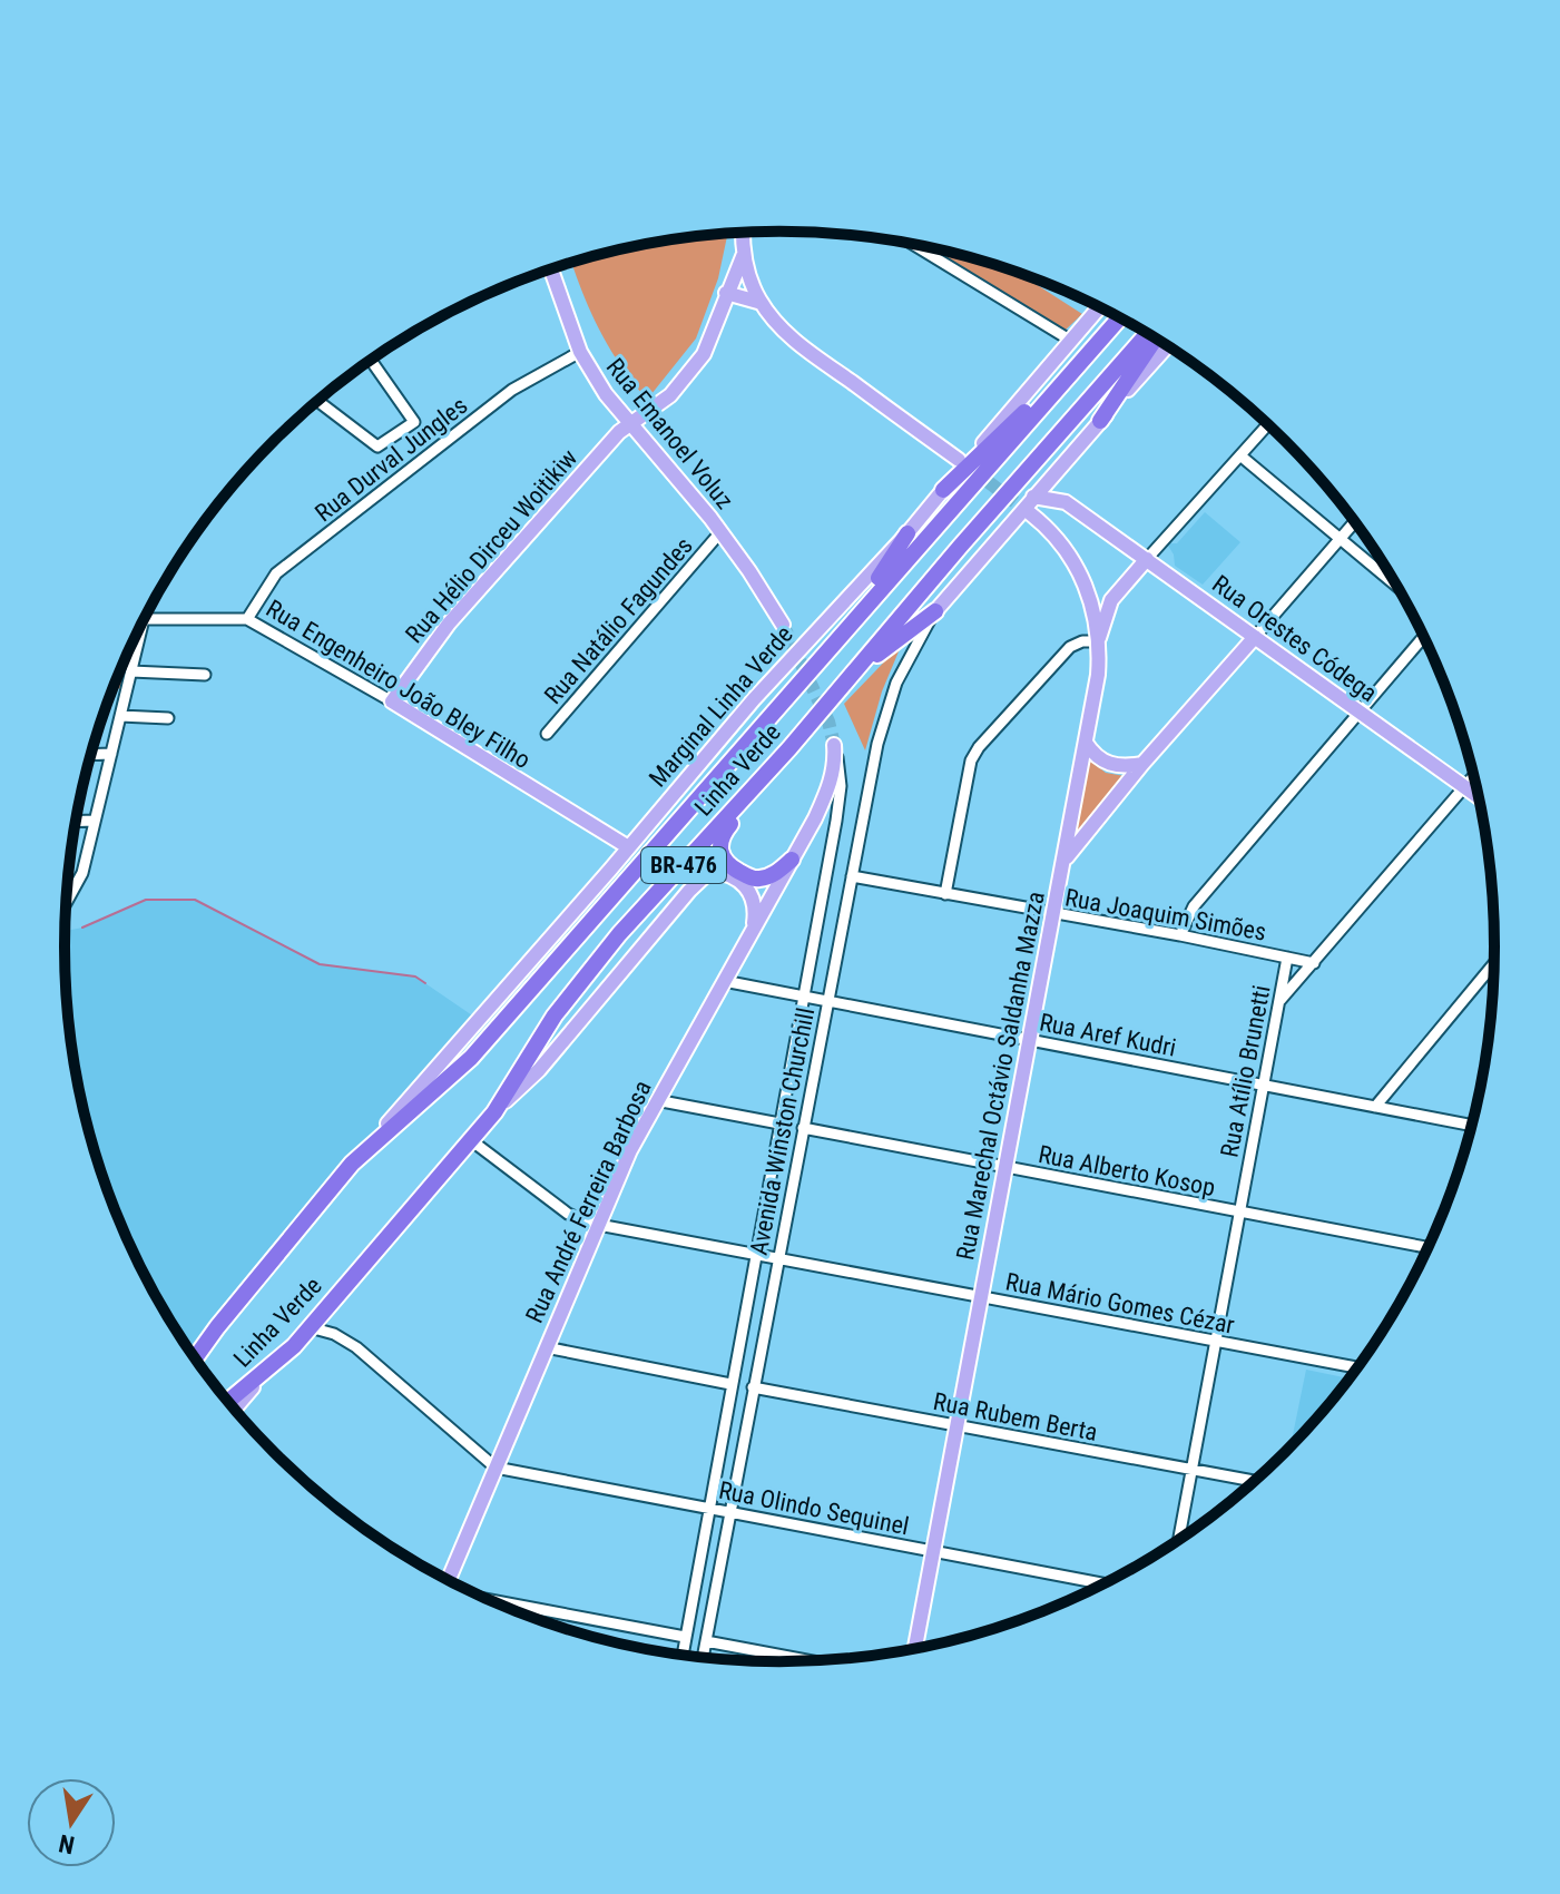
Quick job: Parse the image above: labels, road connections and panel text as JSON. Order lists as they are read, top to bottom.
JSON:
{
  "streets": {
    "highway": ["Linha Verde", "BR-476"],
    "main road": [
      "Rua Emanoel Voluz",
      "Rua Hélio Dirceu Woitikiw",
      "Rua Orestes Códega",
      "Rua Engenheiro João Bley Filho",
      "Marginal Linha Verde",
      "Rua Marechal Octávio Saldanha Mazza",
      "Rua André Ferreira Barbosa"
    ],
    "street": [
      "Rua Durval Jungles",
      "Rua Natálio Fagundes",
      "Rua Joaquim Simões",
      "Rua Aref Kudri",
      "Rua Atílio Brunetti",
      "Avenida Winston Churchill",
      "Rua Alberto Kosop",
      "Rua Mário Gomes Cézar",
      "Rua Rubem Berta",
      "Rua Olindo Sequinel"
    ]
  },
  "crossings": [
    ["Rua Emanoel Voluz", "Rua Durval Jungles"],
    ["Rua Emanoel Voluz", "Rua Hélio Dirceu Woitikiw"],
    ["Rua Emanoel Voluz", "Rua Natálio Fagundes"],
    ["Rua Durval Jungles", "Rua Engenheiro João Bley Filho"],
    ["Rua Hélio Dirceu Woitikiw", "Rua Engenheiro João Bley Filho"],
    ["Rua Engenheiro João Bley Filho", "Marginal Linha Verde"],
    ["Marginal Linha Verde", "Linha Verde"],
    ["Linha Verde", "Rua Mário Gomes Cézar"],
    ["Rua Joaquim Simões", "Rua Atílio Brunetti"],
    ["Rua Joaquim Simões", "Rua Marechal Octávio Saldanha Mazza"],
    ["Rua Joaquim Simões", "Avenida Winston Churchill"],
    ["Rua Aref Kudri", "Rua Atílio Brunetti"],
    ["Rua Aref Kudri", "Rua Marechal Octávio Saldanha Mazza"],
    ["Rua Aref Kudri", "Avenida Winston Churchill"],
    ["Rua Aref Kudri", "Rua André Ferreira Barbosa"],
    ["Rua Atílio Brunetti", "Rua Alberto Kosop"],
    ["Rua Atílio Brunetti", "Rua Mário Gomes Cézar"],
    ["Rua Atílio Brunetti", "Rua Rubem Berta"],
    ["Rua Marechal Octávio Saldanha Mazza", "Rua Alberto Kosop"],
    ["Rua Marechal Octávio Saldanha Mazza", "Rua Mário Gomes Cézar"],
    ["Rua Marechal Octávio Saldanha Mazza", "Rua Rubem Berta"],
    ["Rua Marechal Octávio Saldanha Mazza", "Rua Olindo Sequinel"],
    ["Avenida Winston Churchill", "Rua Alberto Kosop"],
    ["Avenida Winston Churchill", "Rua André Ferreira Barbosa"],
    ["Avenida Winston Churchill", "Rua Mário Gomes Cézar"],
    ["Avenida Winston Churchill", "Rua Rubem Berta"],
    ["Avenida Winston Churchill", "Rua Olindo Sequinel"],
    ["Rua André Ferreira Barbosa", "Rua Mário Gomes Cézar"],
    ["Rua André Ferreira Barbosa", "Rua Olindo Sequinel"]
  ],
  "north": "bottom"
}
